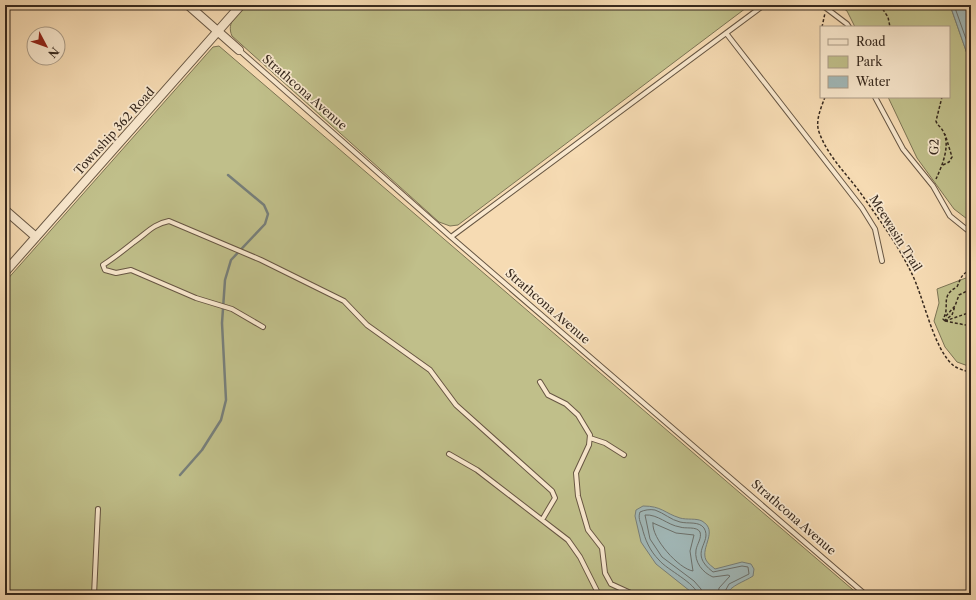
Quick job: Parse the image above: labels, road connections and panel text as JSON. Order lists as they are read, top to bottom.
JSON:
{
  "streets": {
    "street": ["Strathcona Avenue", "Township 362 Road"],
    "path": ["G2", "Meewasin Trail"]
  },
  "crossings": [
    ["Strathcona Avenue", "Township 362 Road"]
  ],
  "legend": ["Road", "Park", "Water"],
  "north": "bottom right"
}
